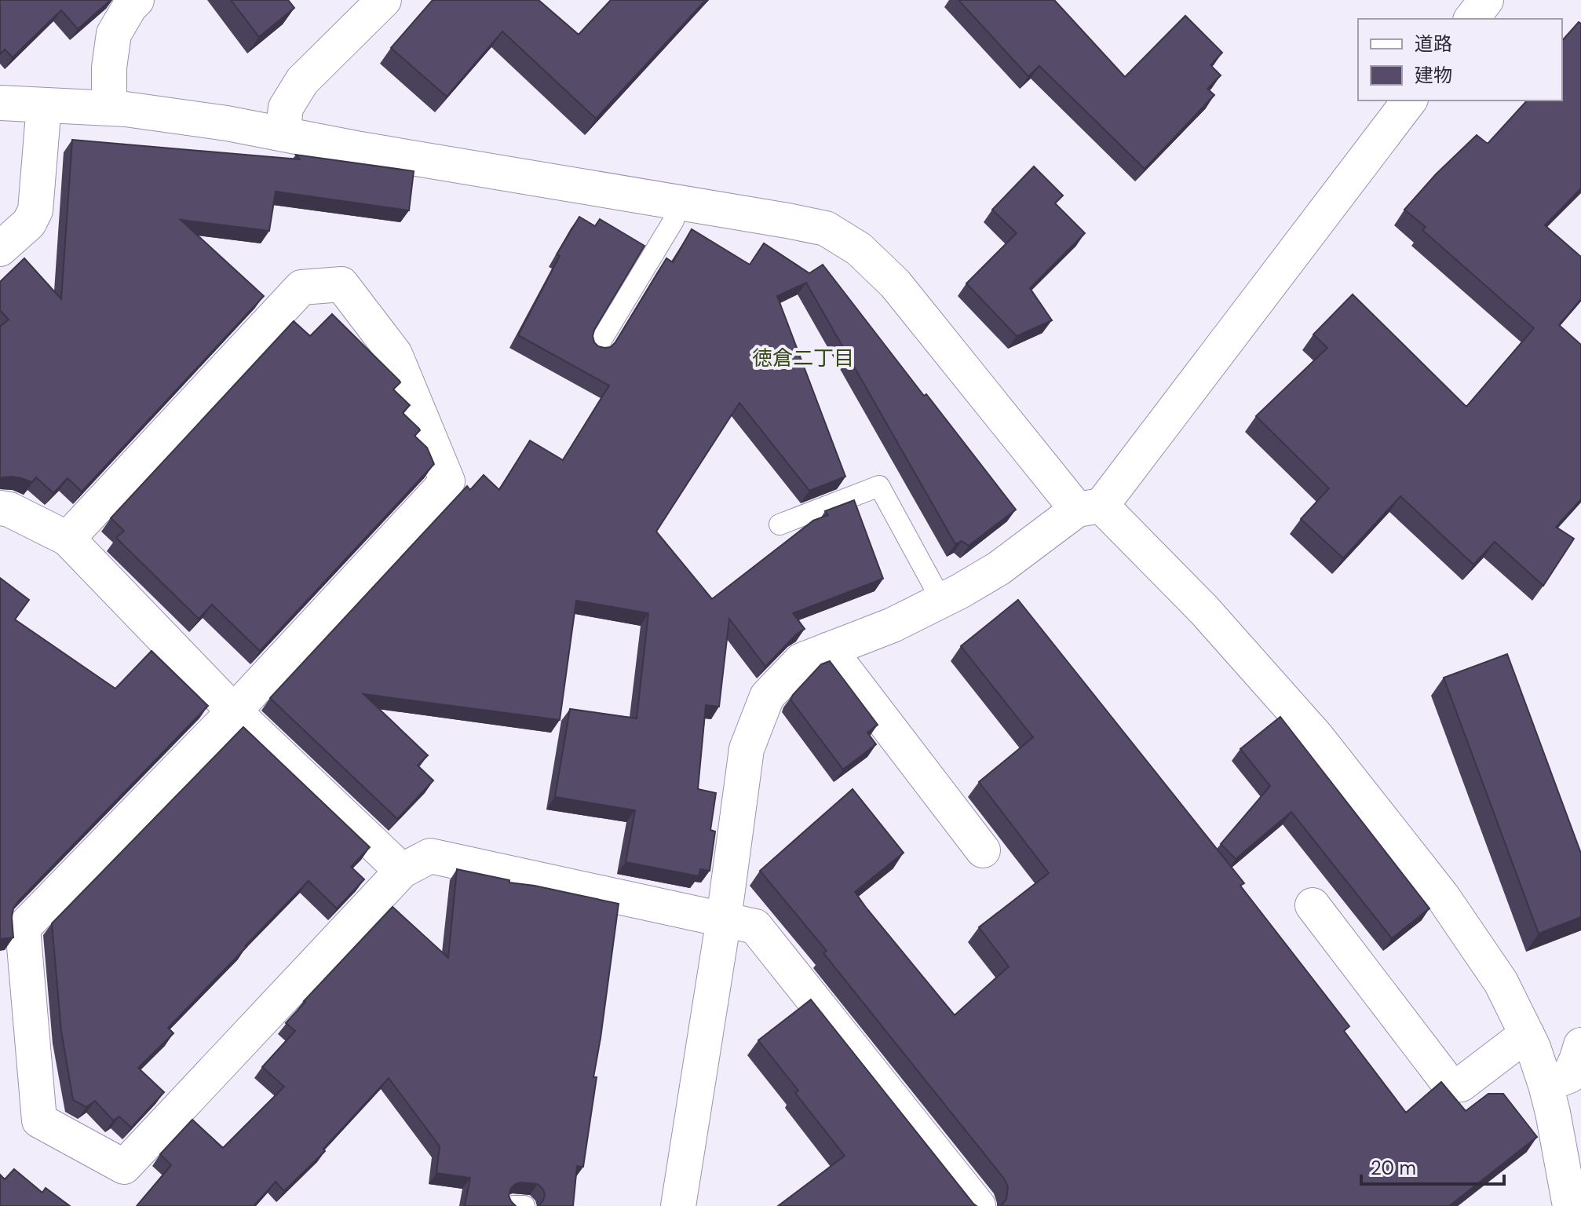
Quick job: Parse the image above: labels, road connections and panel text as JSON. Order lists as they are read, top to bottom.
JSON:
{
  "districts": ["徳倉二丁目"],
  "legend": ["道路", "建物"],
  "scale_bar": "20 m"
}
